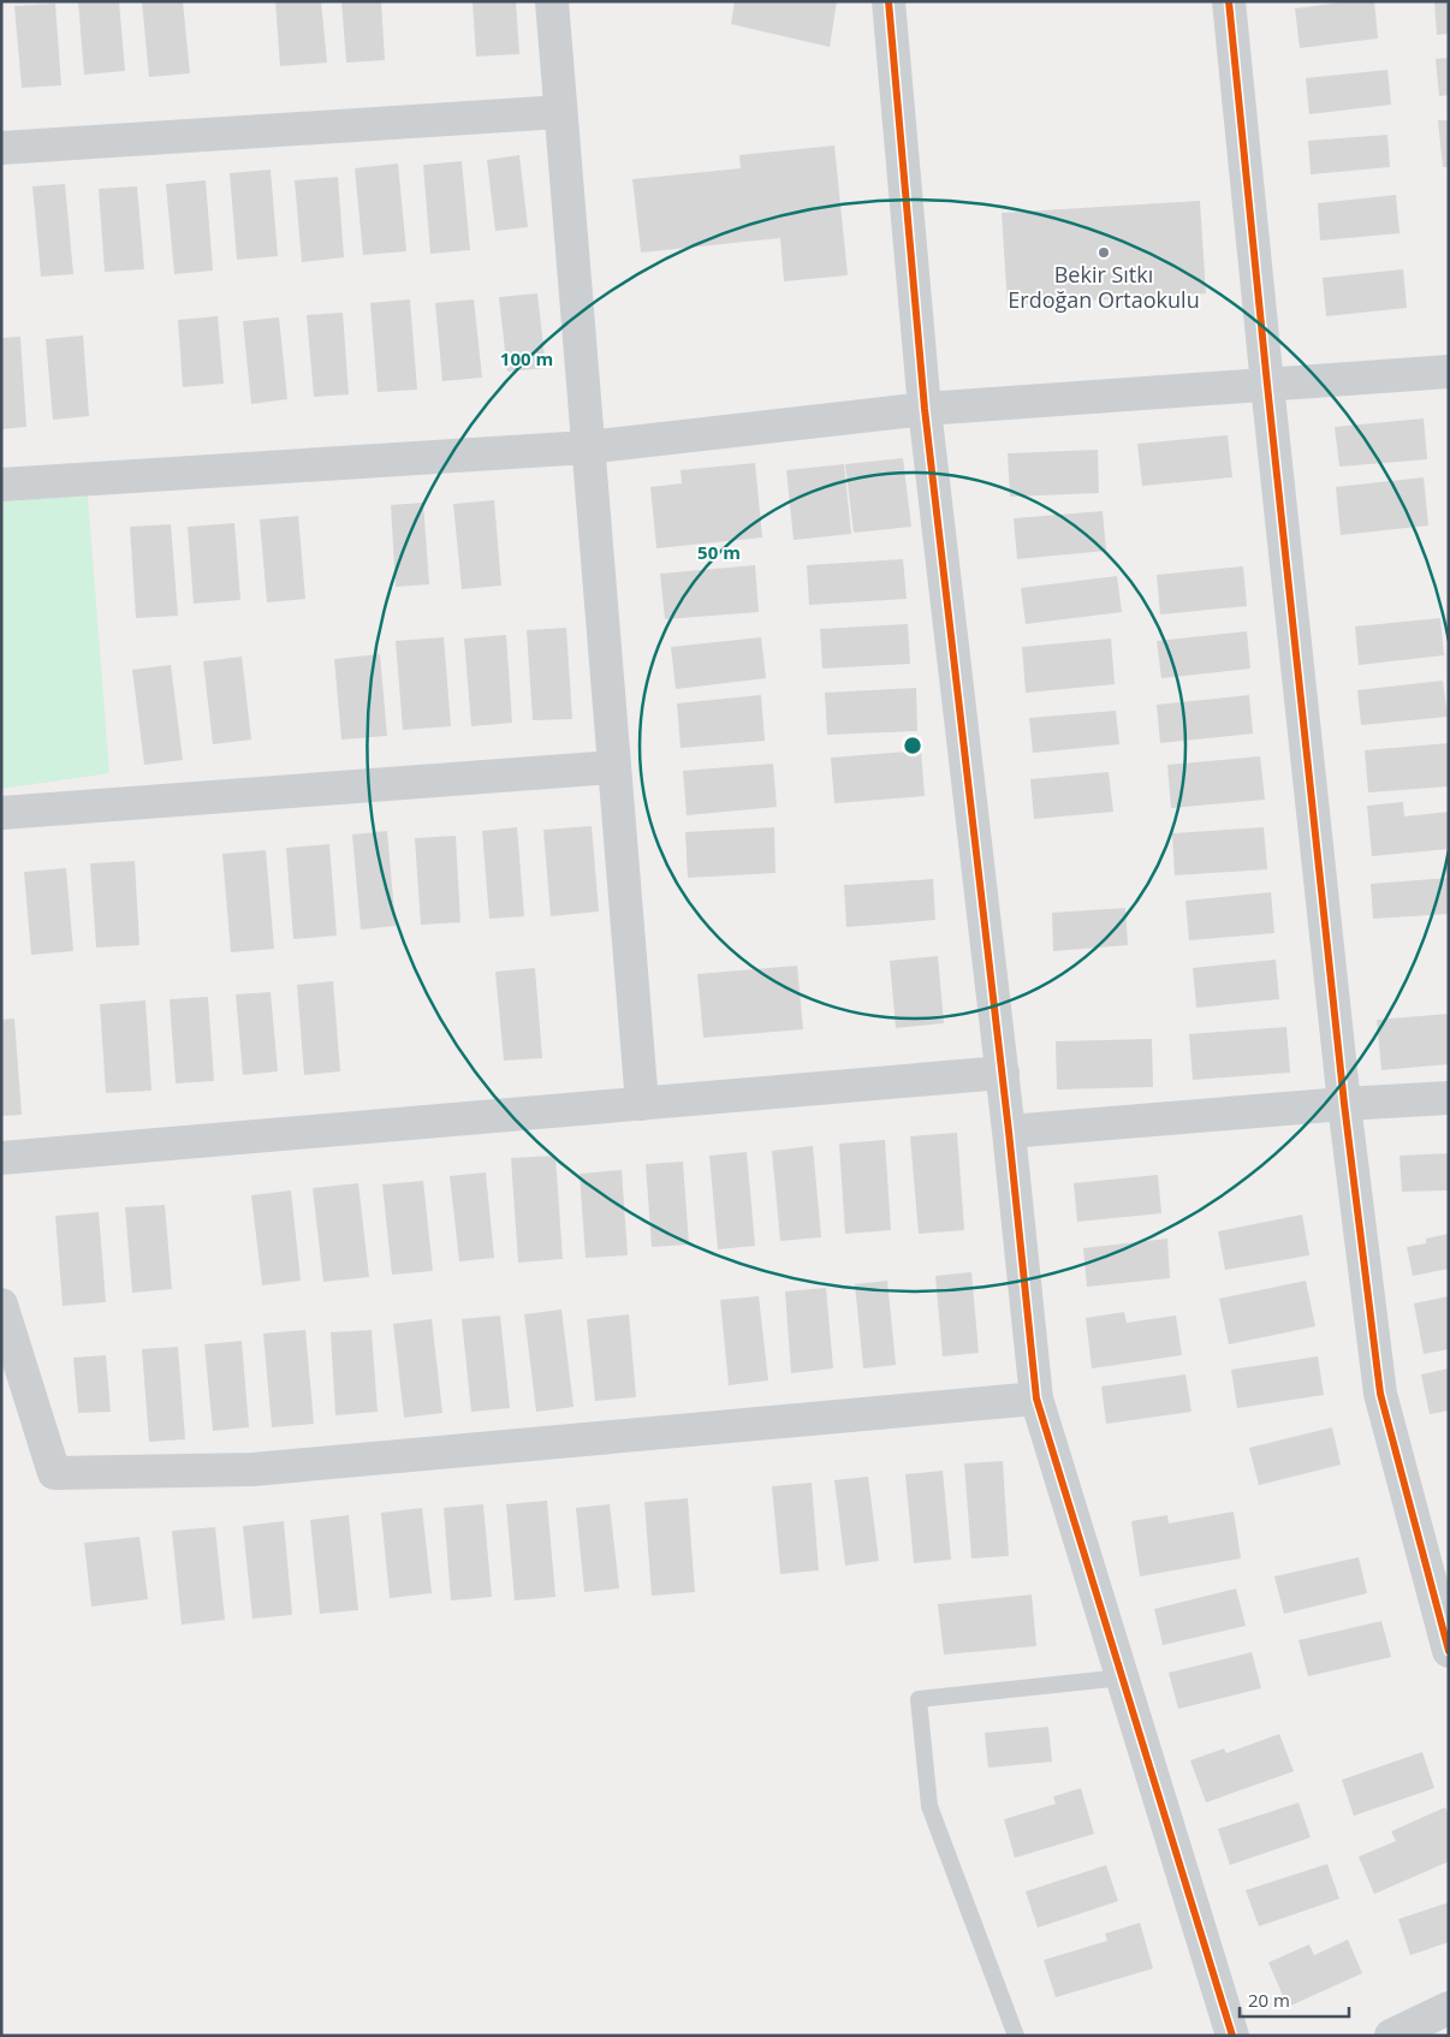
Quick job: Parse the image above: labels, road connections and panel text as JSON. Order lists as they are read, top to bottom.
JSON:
{
  "places": ["Bekir Sıtkı Erdoğan Ortaokulu"],
  "scale_bar": "20 m",
  "rings": ["100 m", "50 m"]
}
